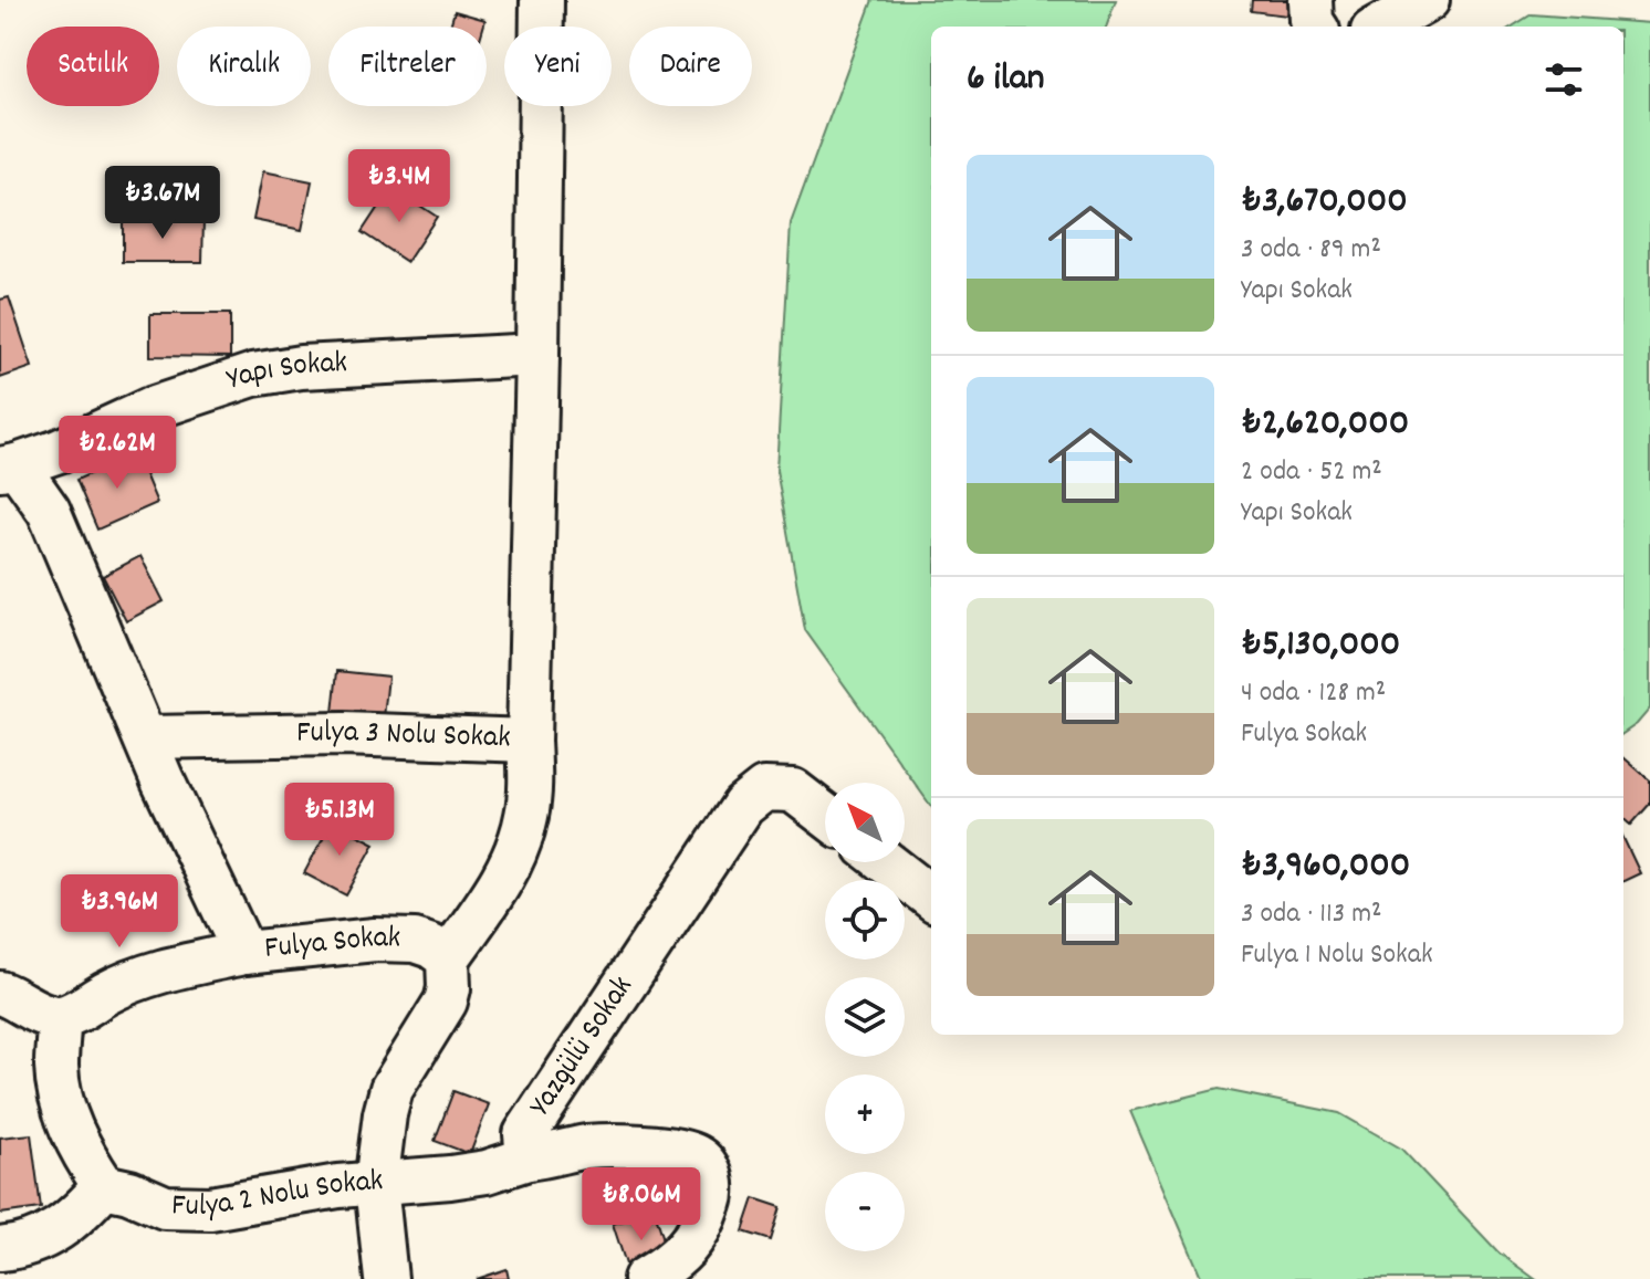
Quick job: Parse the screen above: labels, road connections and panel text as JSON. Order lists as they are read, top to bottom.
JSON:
{
  "streets": {
    "street": [
      "Yapı Sokak",
      "Fulya 3 Nolu Sokak",
      "Fulya Sokak",
      "Yazgülü Sokak",
      "Fulya 2 Nolu Sokak"
    ]
  },
  "crossings": [
    ["Yapı Sokak", "Fulya Sokak"],
    ["Fulya 3 Nolu Sokak", "Fulya Sokak"],
    ["Fulya Sokak", "Fulya 2 Nolu Sokak"],
    ["Yazgülü Sokak", "Fulya 2 Nolu Sokak"]
  ],
  "north": "top left",
  "page": {
    "chip": [
      "Satılık",
      "Kiralık",
      "Filtreler",
      "Yeni",
      "Daire"
    ],
    "heading": "6 ilan",
    "list": [
      {
        "name": "₺3,670,000",
        "note": "3 oda · 89 m² · Yapı Sokak"
      },
      {
        "name": "₺2,620,000",
        "note": "2 oda · 52 m² · Yapı Sokak"
      },
      {
        "name": "₺5,130,000",
        "note": "4 oda · 128 m² · Fulya Sokak"
      },
      {
        "name": "₺3,960,000",
        "note": "3 oda · 113 m² · Fulya 1 Nolu Sokak"
      }
    ],
    "price": [
      "₺3.4M",
      "₺3.67M",
      "₺2.62M",
      "₺5.13M",
      "₺3.96M",
      "₺8.06M"
    ],
    "map_buttons": ["+", "−"]
  }
}
